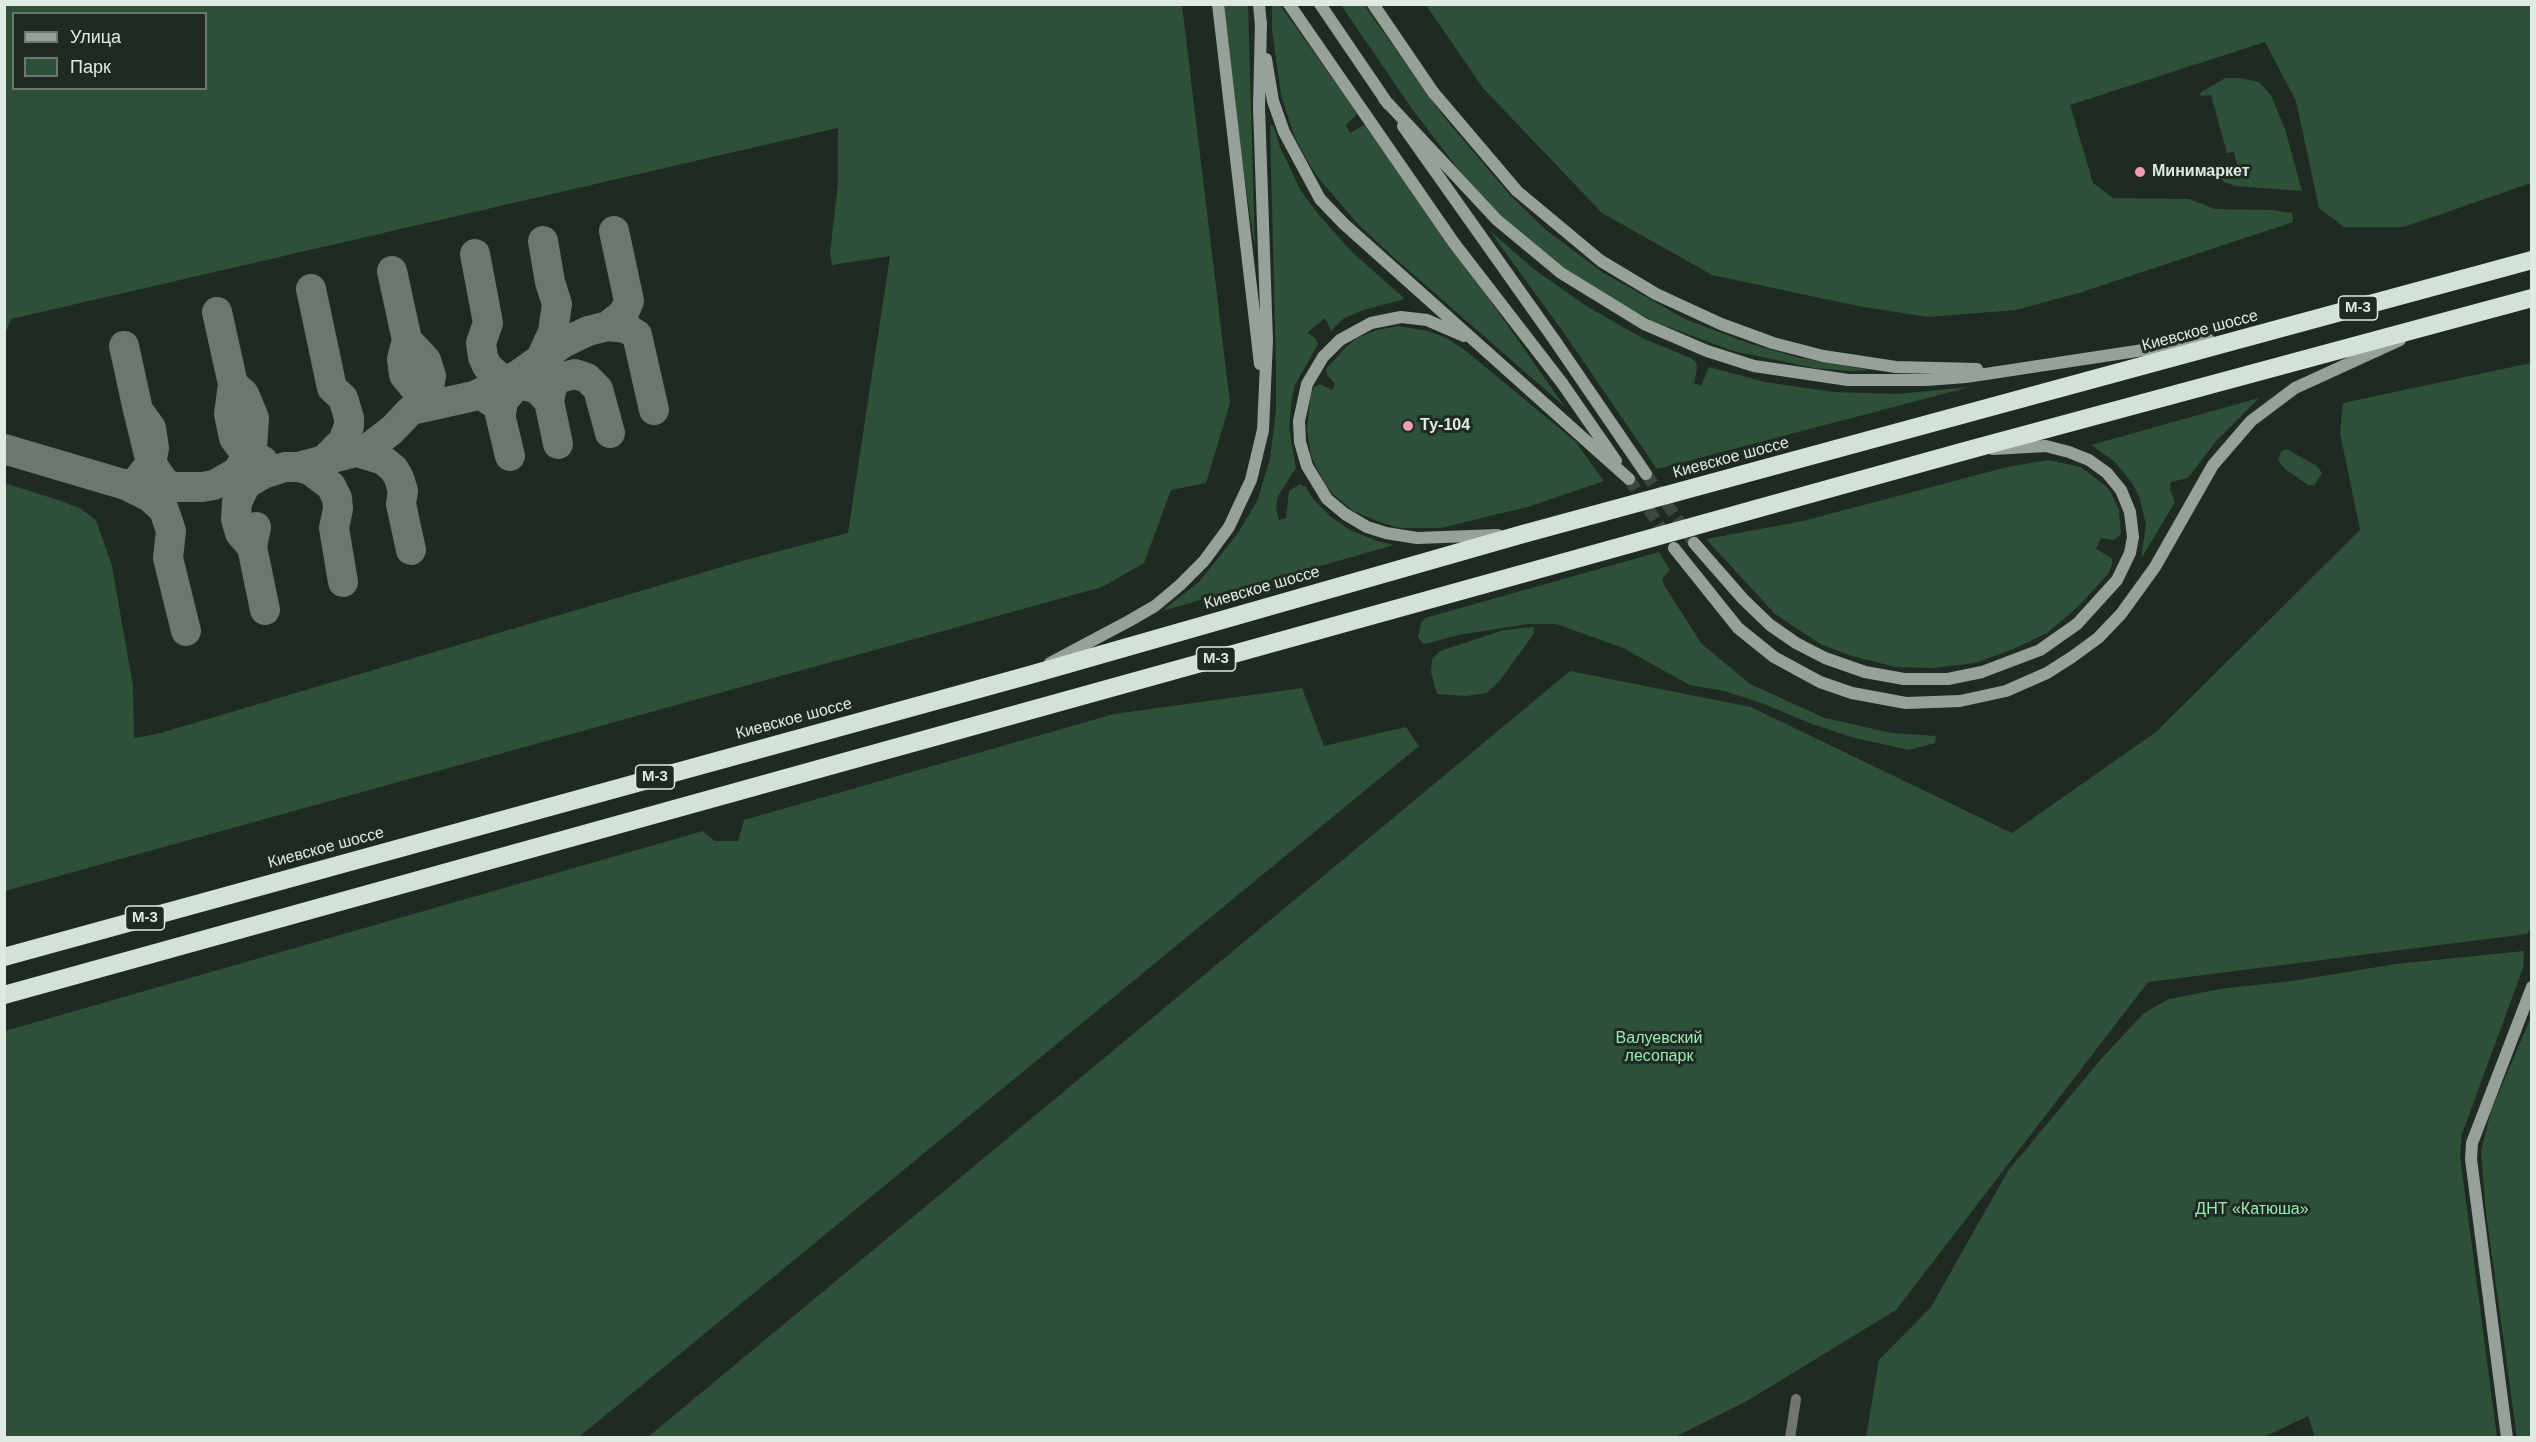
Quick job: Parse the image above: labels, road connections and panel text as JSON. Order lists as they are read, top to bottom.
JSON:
{
  "streets": {
    "highway": ["М-3", "Киевское шоссе"]
  },
  "parks": ["Валуевский лесопарк", "ДНТ «Катюша»"],
  "places": ["Минимаркет", "Ту-104"],
  "legend": ["Улица", "Парк"]
}
